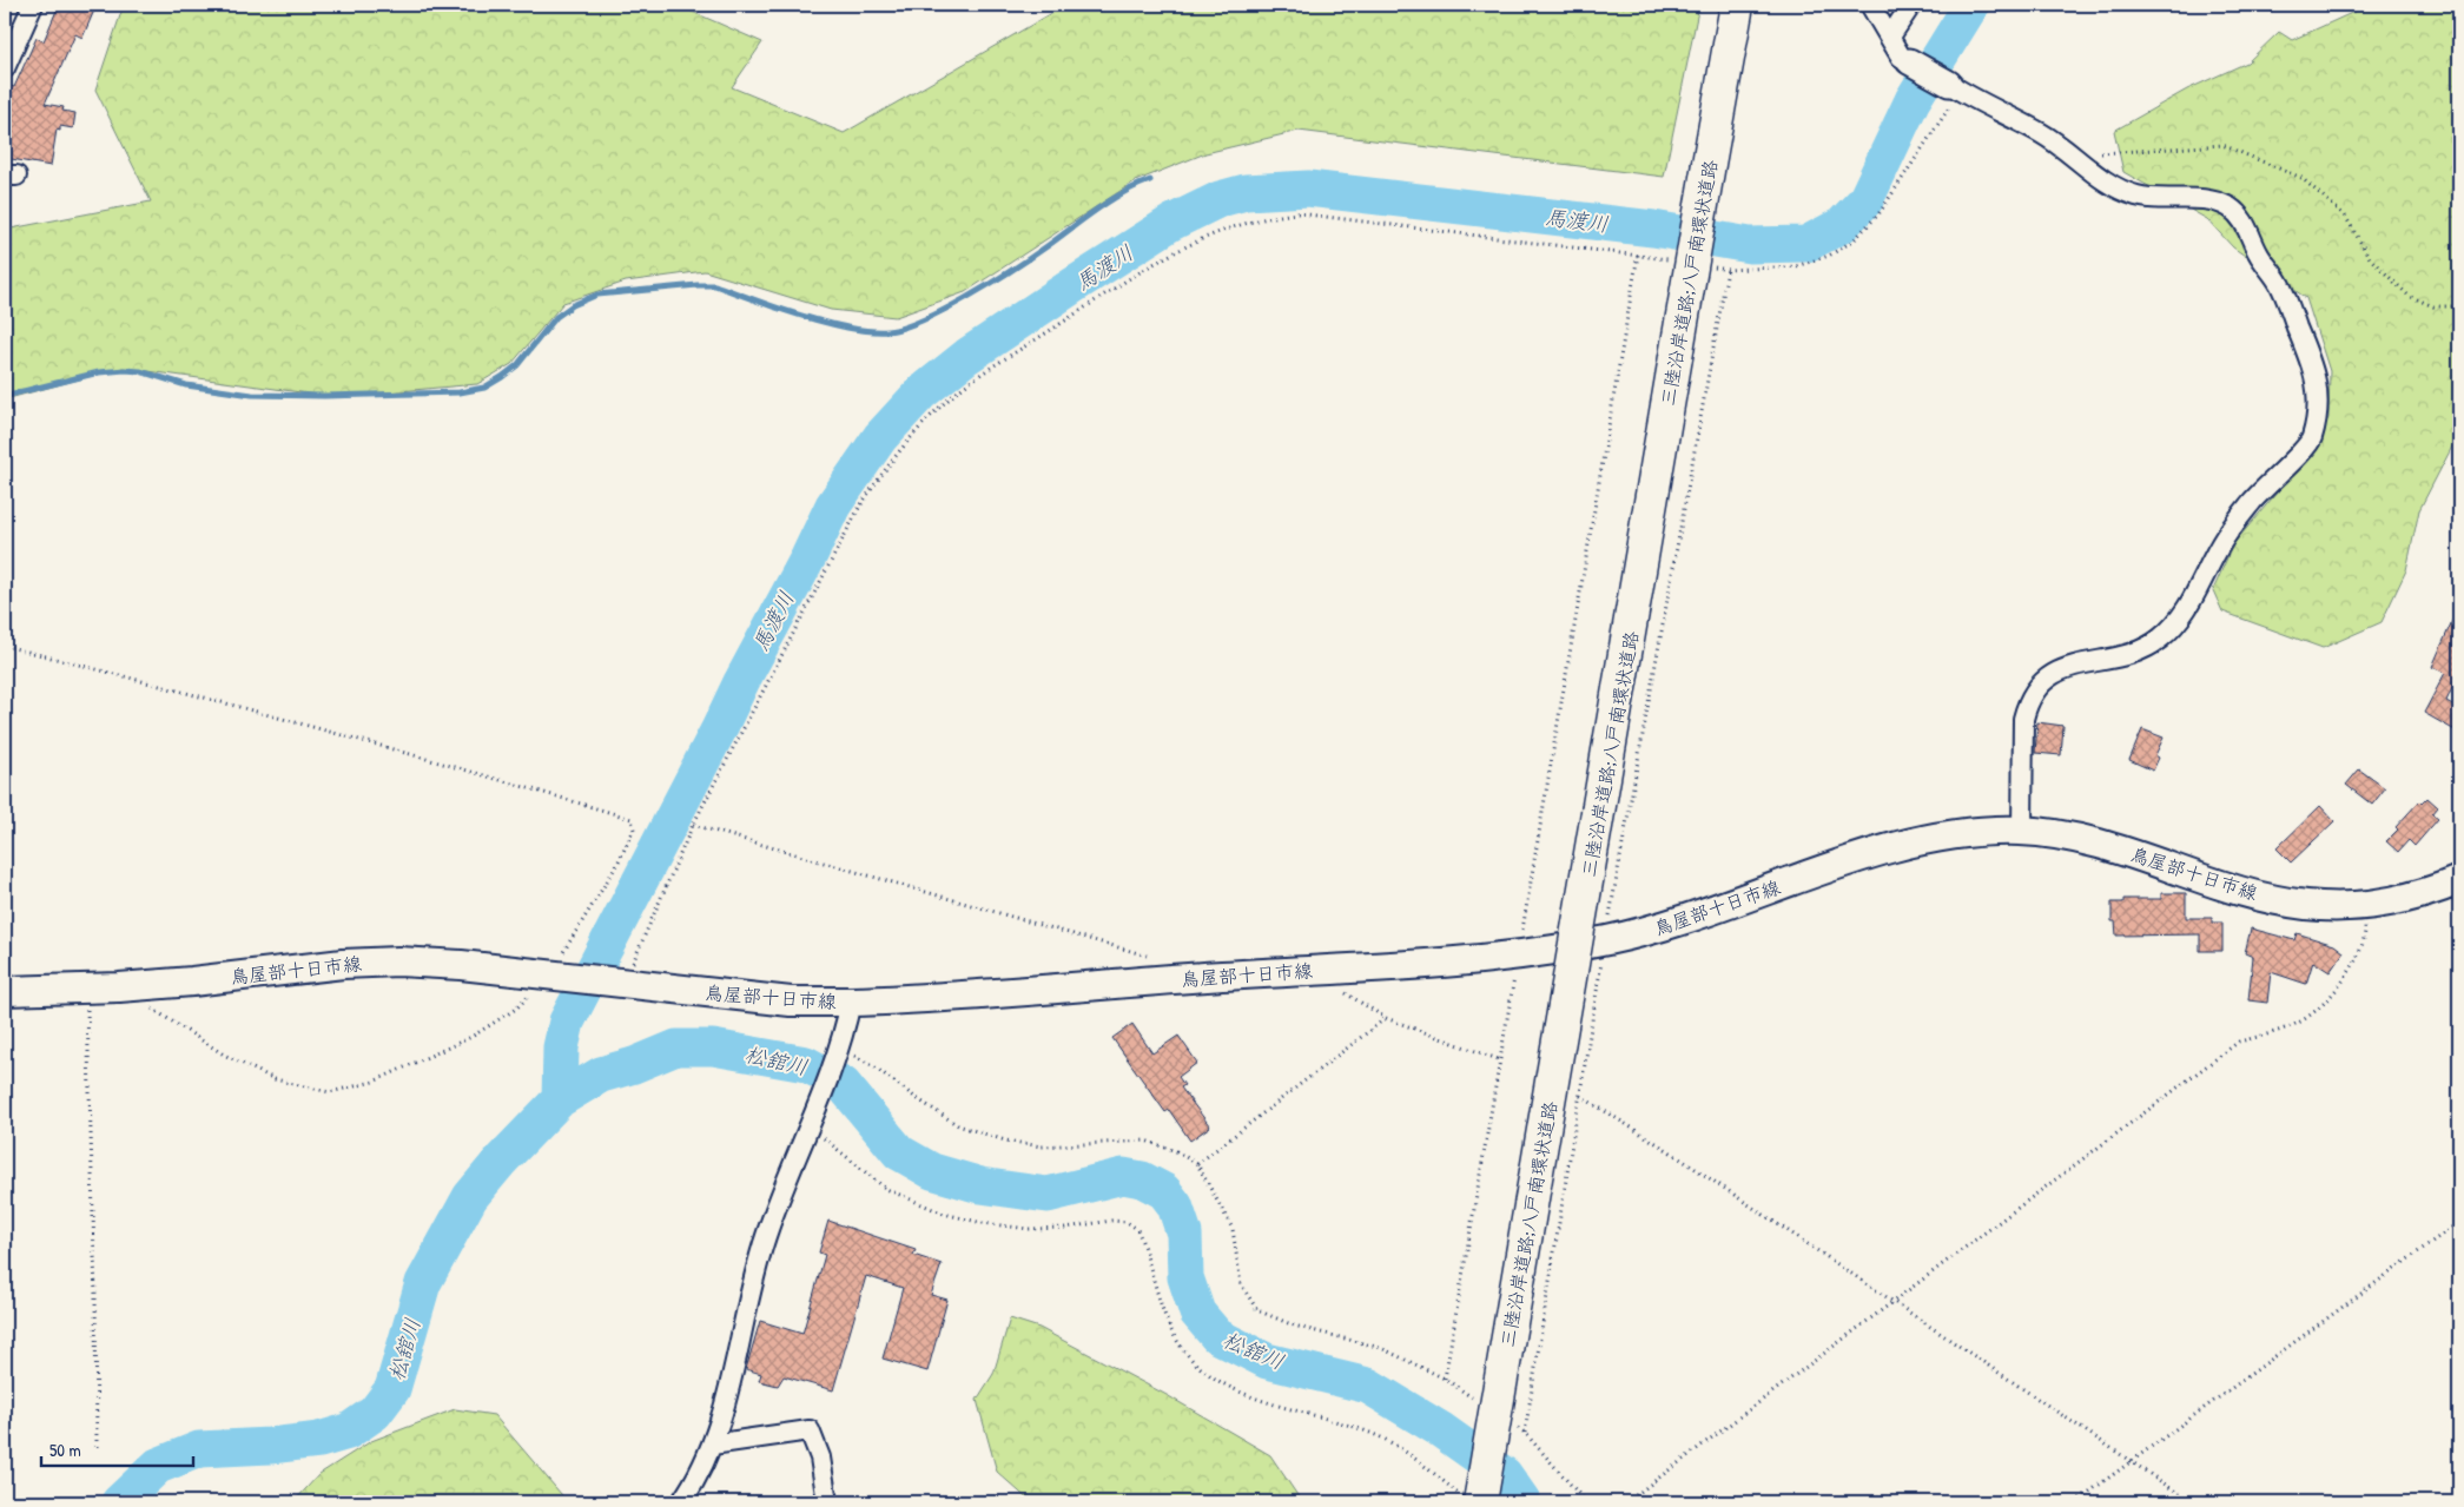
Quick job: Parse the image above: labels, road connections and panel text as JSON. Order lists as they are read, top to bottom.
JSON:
{
  "streets": {
    "highway": ["三陸沿岸道路;八戸南環状道路"],
    "main road": ["鳥屋部十日市線"]
  },
  "water": ["馬渡川", "松舘川"],
  "scale_bar": "50 m"
}
